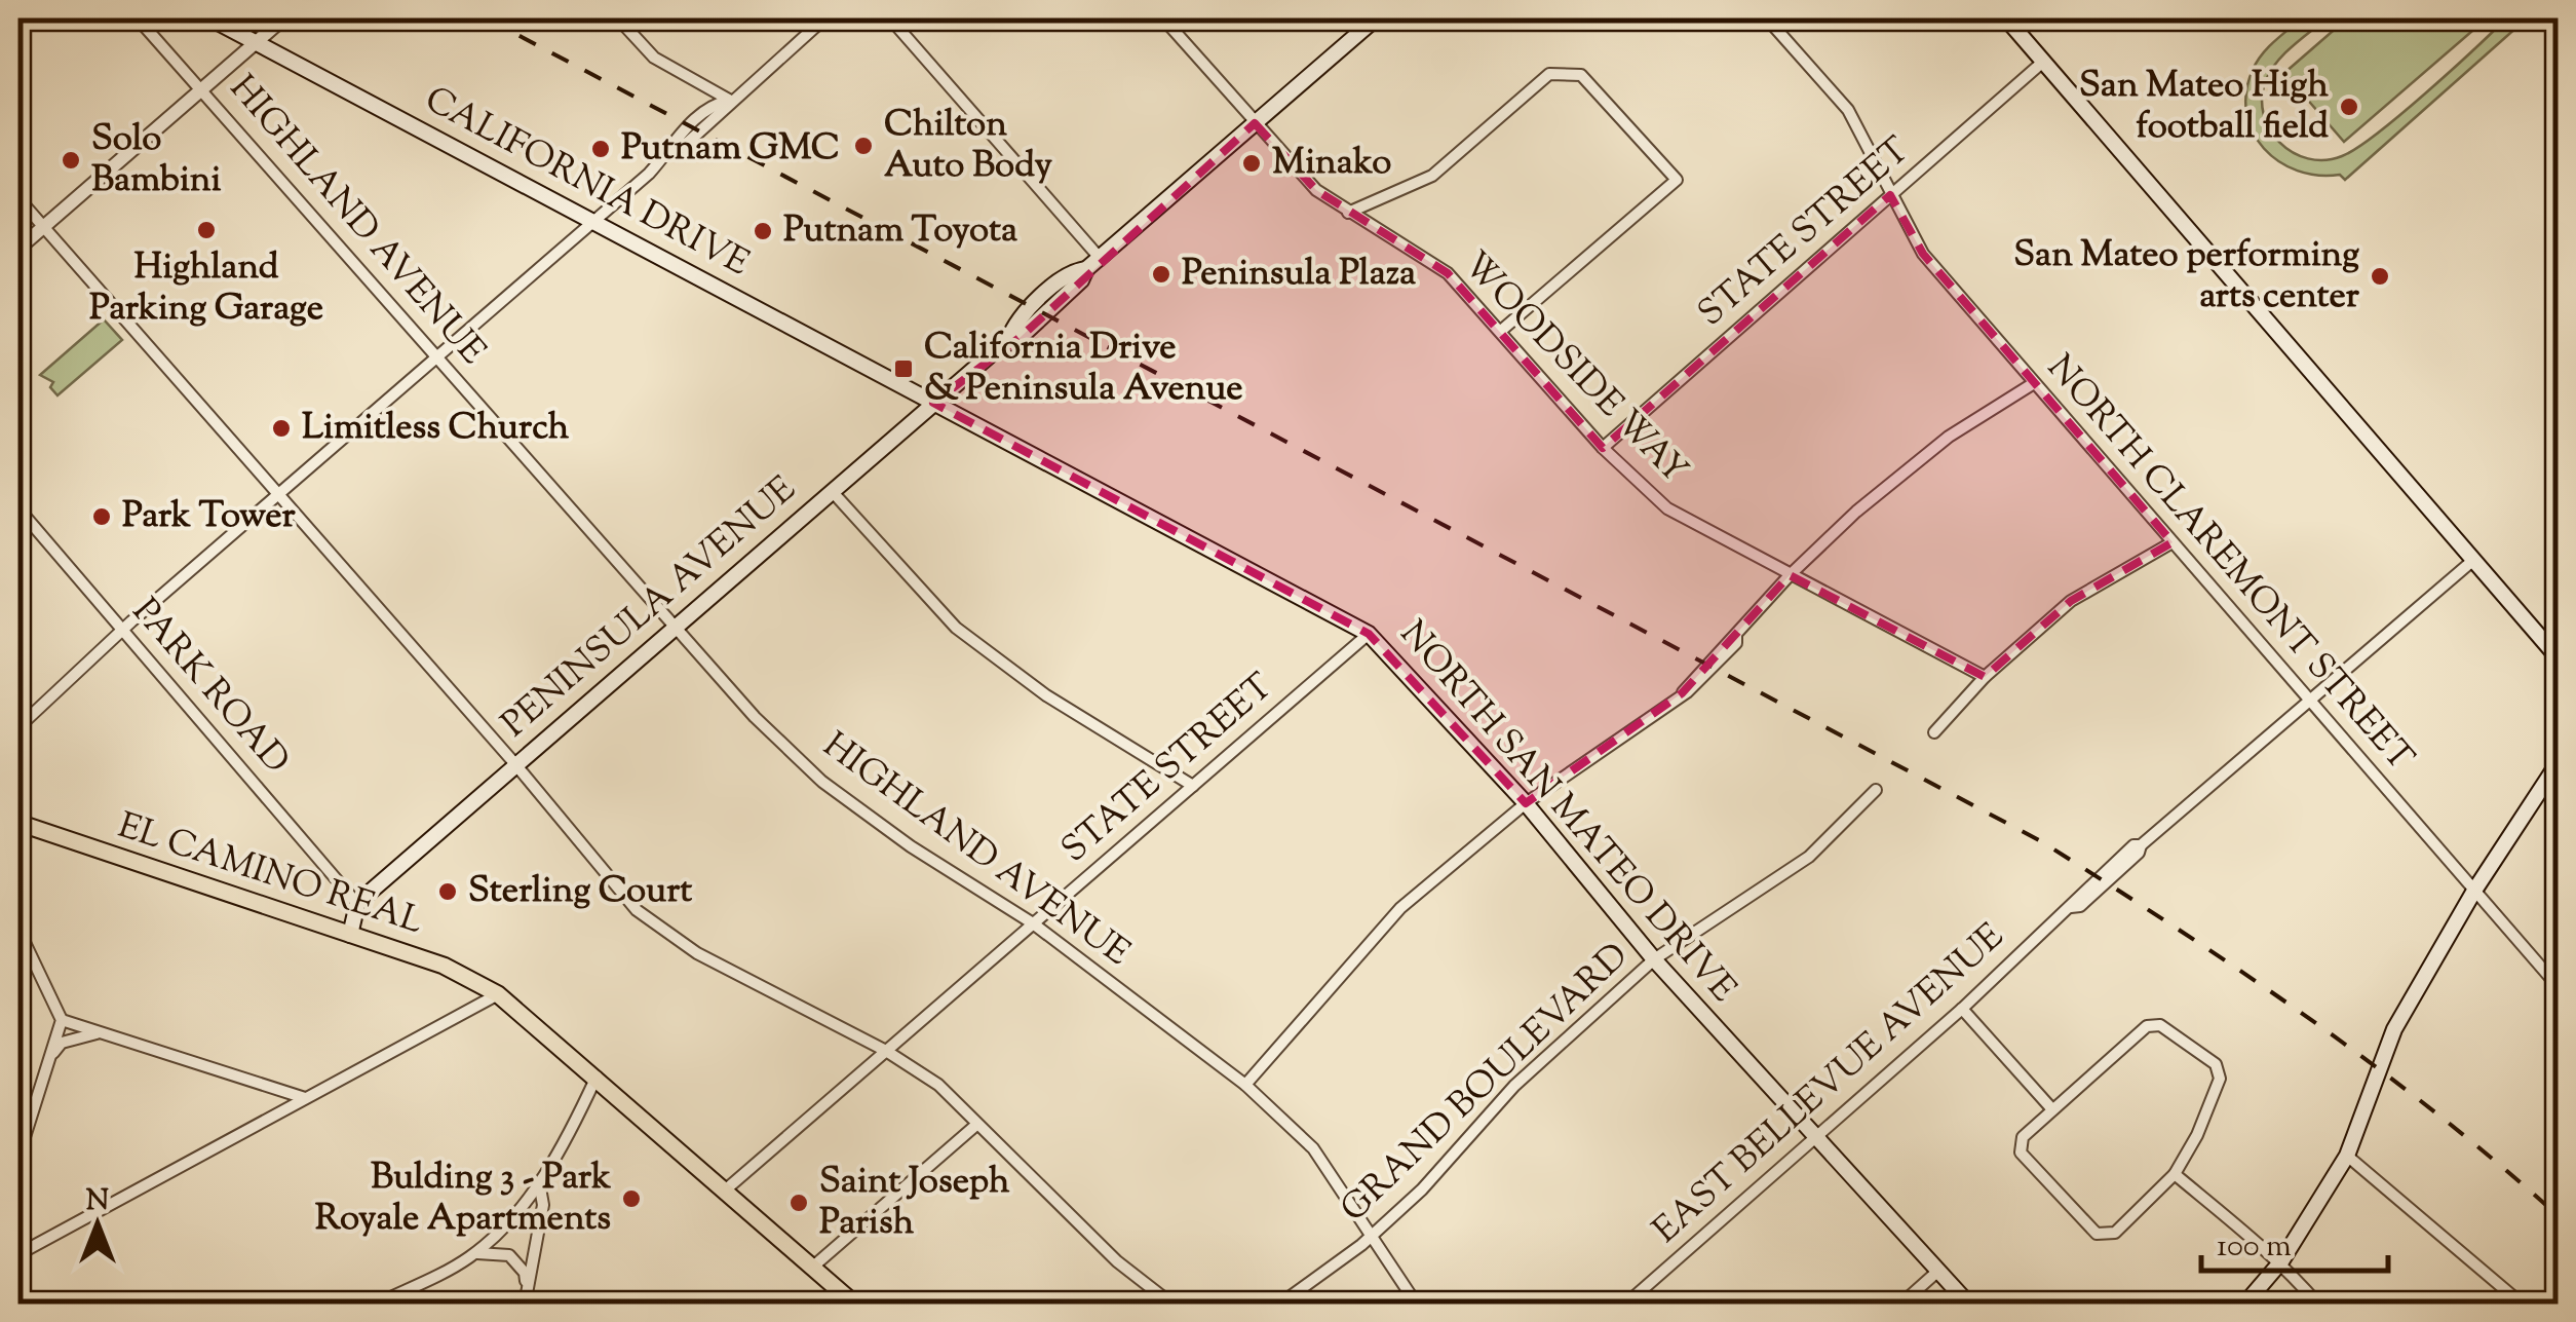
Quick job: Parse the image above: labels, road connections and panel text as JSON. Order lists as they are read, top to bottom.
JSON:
{
  "streets": {
    "main road": [
      "CALIFORNIA DRIVE",
      "PENINSULA AVENUE",
      "NORTH SAN MATEO DRIVE",
      "EL CAMINO REAL"
    ],
    "street": [
      "HIGHLAND AVENUE",
      "STATE STREET",
      "WOODSIDE WAY",
      "NORTH CLAREMONT STREET",
      "PARK ROAD",
      "GRAND BOULEVARD",
      "EAST BELLEVUE AVENUE"
    ]
  },
  "crossings": [
    ["CALIFORNIA DRIVE", "PENINSULA AVENUE"],
    ["CALIFORNIA DRIVE", "NORTH SAN MATEO DRIVE"],
    ["HIGHLAND AVENUE", "STATE STREET"],
    ["HIGHLAND AVENUE", "PENINSULA AVENUE"],
    ["HIGHLAND AVENUE", "GRAND BOULEVARD"],
    ["STATE STREET", "WOODSIDE WAY"],
    ["STATE STREET", "NORTH CLAREMONT STREET"],
    ["STATE STREET", "NORTH SAN MATEO DRIVE"],
    ["STATE STREET", "EL CAMINO REAL"],
    ["WOODSIDE WAY", "PENINSULA AVENUE"],
    ["NORTH CLAREMONT STREET", "EAST BELLEVUE AVENUE"],
    ["PENINSULA AVENUE", "PARK ROAD"],
    ["PENINSULA AVENUE", "NORTH SAN MATEO DRIVE"],
    ["NORTH SAN MATEO DRIVE", "GRAND BOULEVARD"],
    ["NORTH SAN MATEO DRIVE", "EAST BELLEVUE AVENUE"]
  ],
  "places": {
    "other": [
      "San Mateo High football field",
      "Chilton Auto Body",
      "Putnam GMC",
      "Solo Bambini",
      "Minako",
      "Highland Parking Garage",
      "Putnam Toyota",
      "Peninsula Plaza",
      "San Mateo performing arts center",
      "Limitless Church",
      "Park Tower",
      "Sterling Court",
      "Bulding 3 - Park Royale Apartments",
      "Saint Joseph Parish"
    ],
    "transit": ["California Drive & Peninsula Avenue"]
  },
  "scale_bar": "100 m",
  "north": "top"
}
